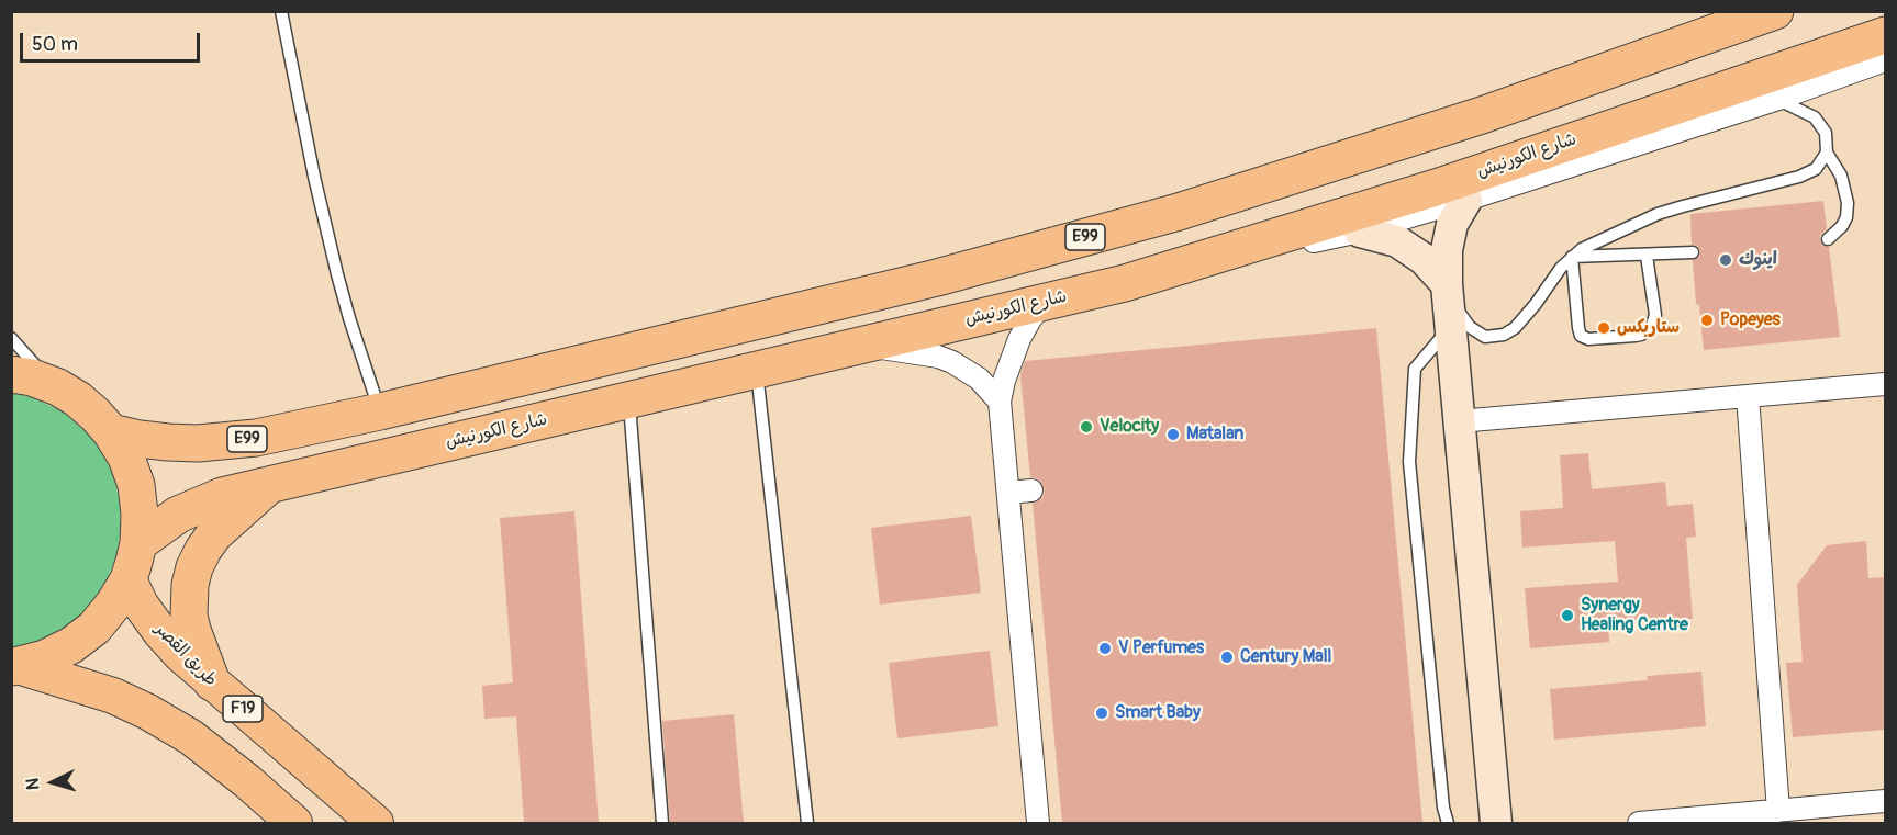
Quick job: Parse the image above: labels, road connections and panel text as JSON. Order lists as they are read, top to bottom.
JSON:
{
  "streets": {
    "highway": ["شارع الكورنيش", "E99"],
    "main road": ["طريق القصر", "F19"]
  },
  "places": [
    "اينوك",
    "Popeyes",
    "ستاربكس",
    "Velocity",
    "Matalan",
    "Synergy Healing Centre",
    "V Perfumes",
    "Century Mall",
    "Smart Baby"
  ],
  "scale_bar": "50 m",
  "north": "left"
}
